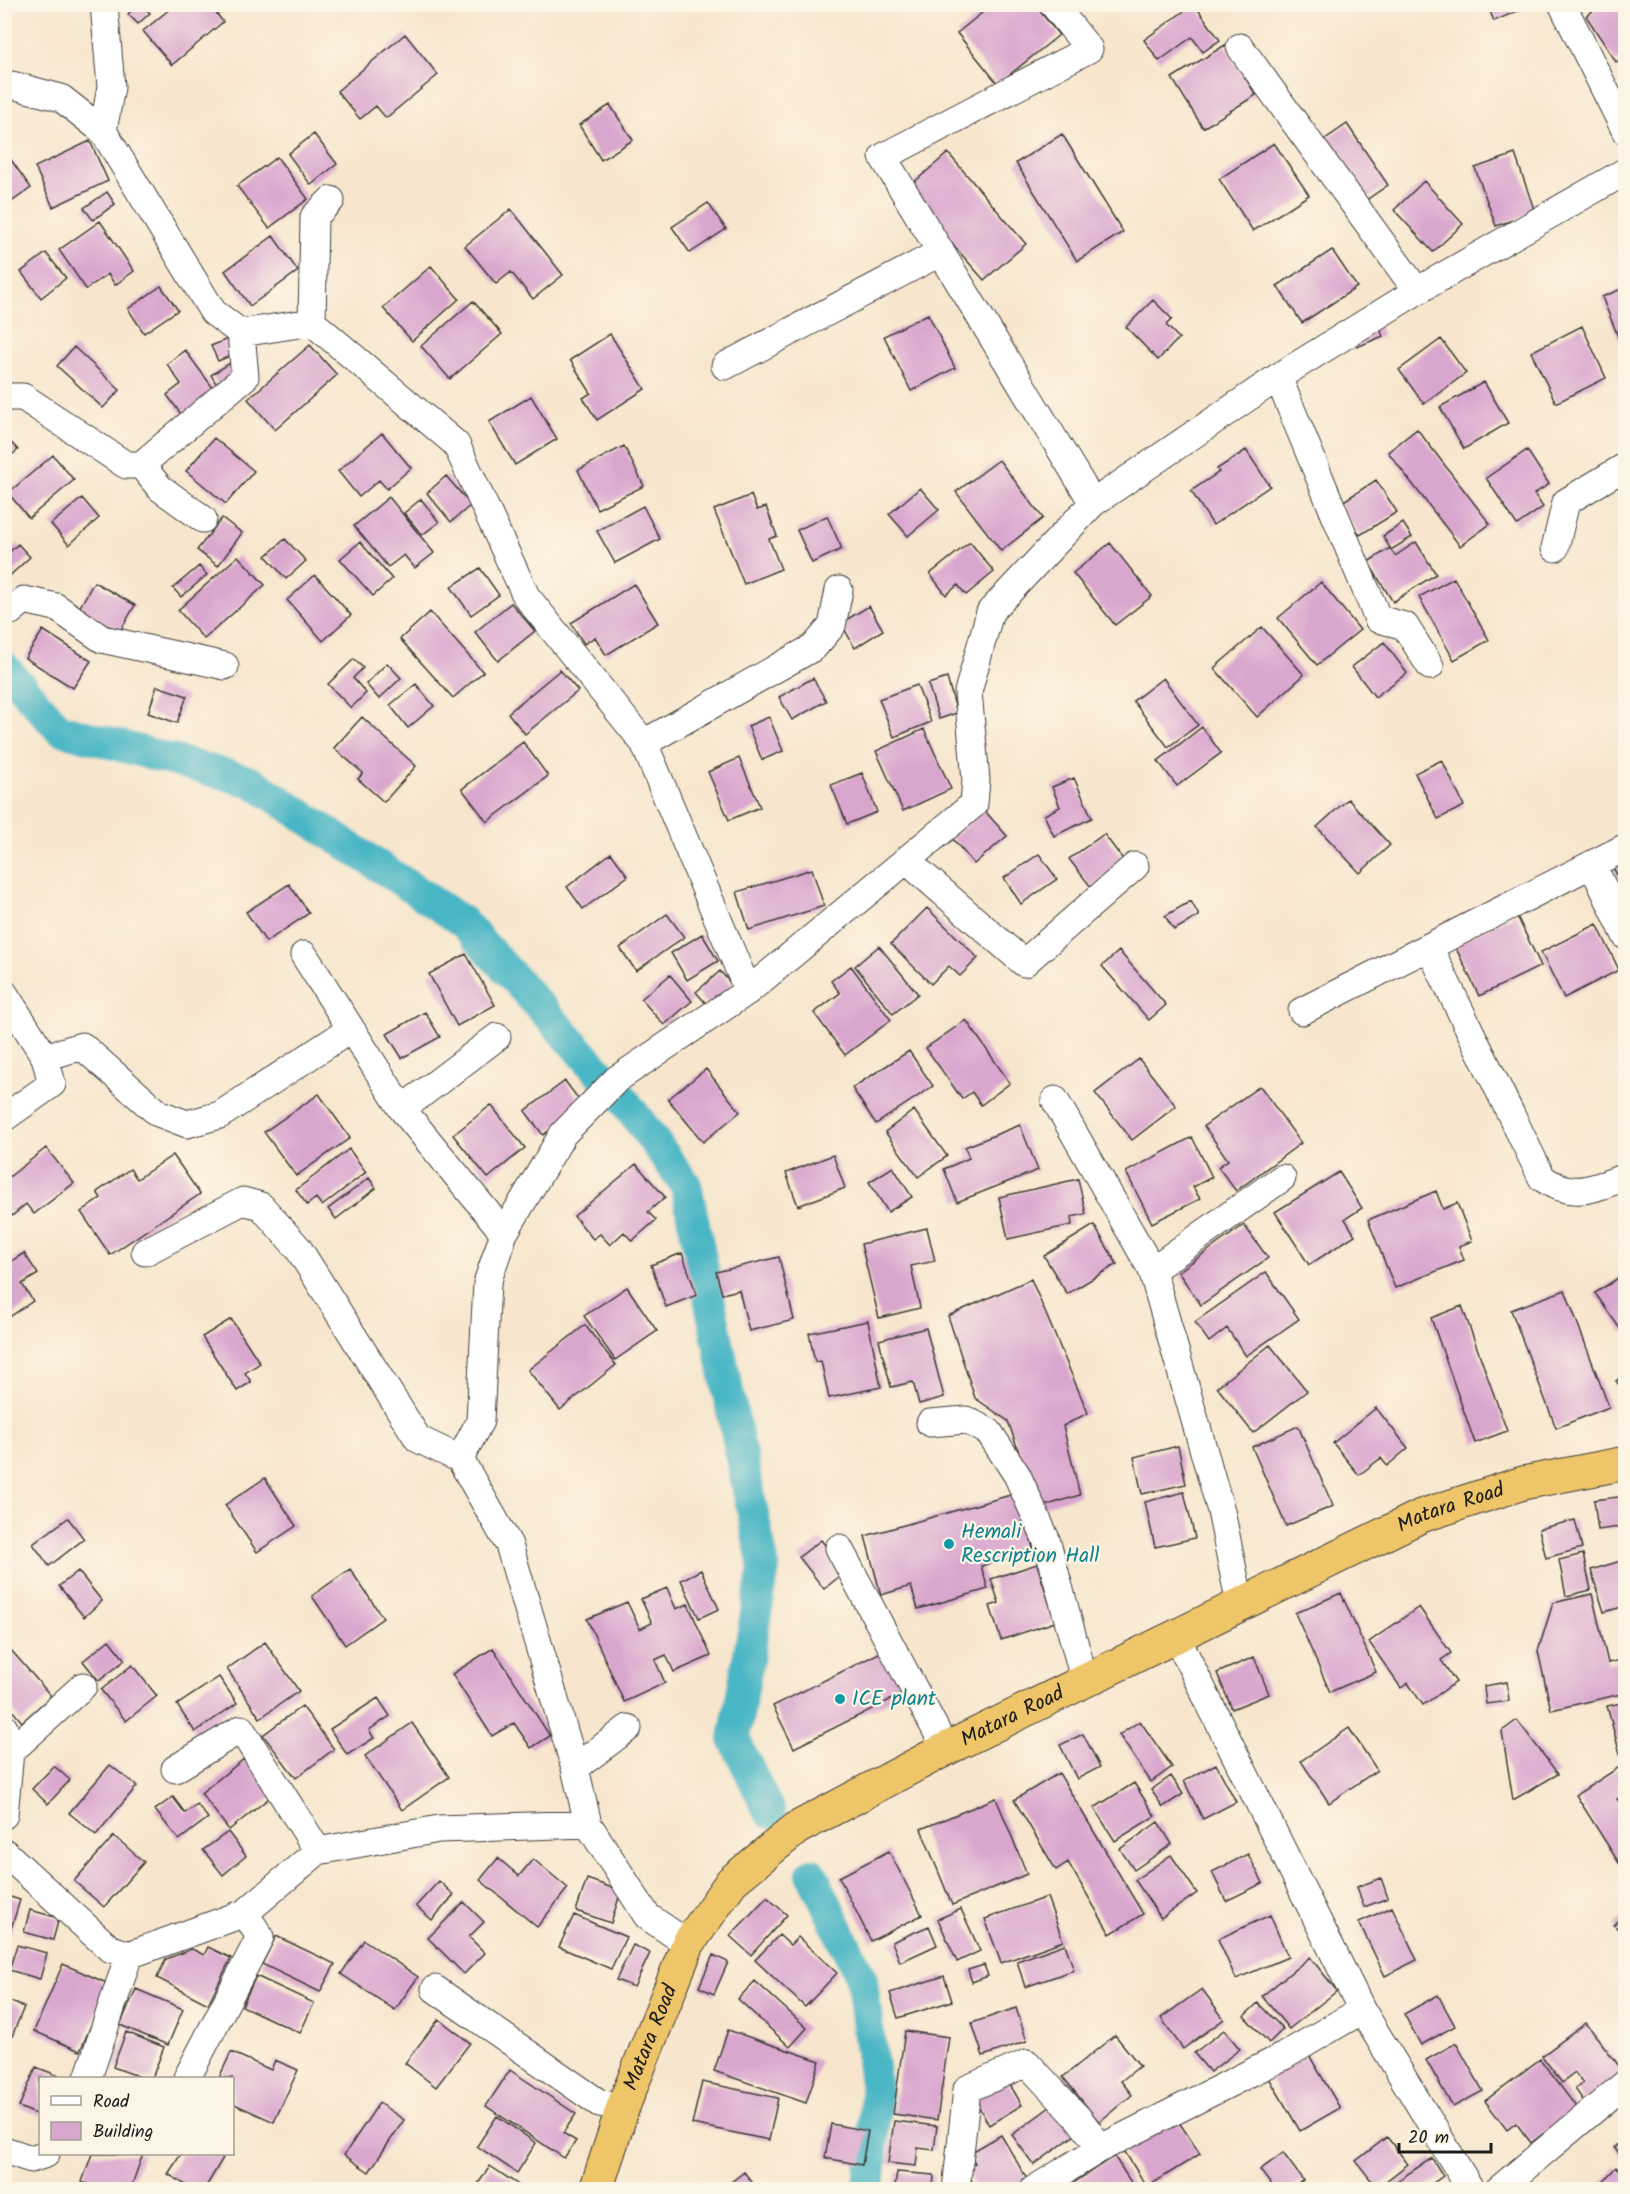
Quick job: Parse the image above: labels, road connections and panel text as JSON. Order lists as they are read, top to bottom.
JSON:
{
  "streets": {
    "highway": ["Matara Road"]
  },
  "places": ["Hemali Rescription Hall", "ICE plant"],
  "legend": ["Road", "Building"],
  "scale_bar": "20 m"
}
